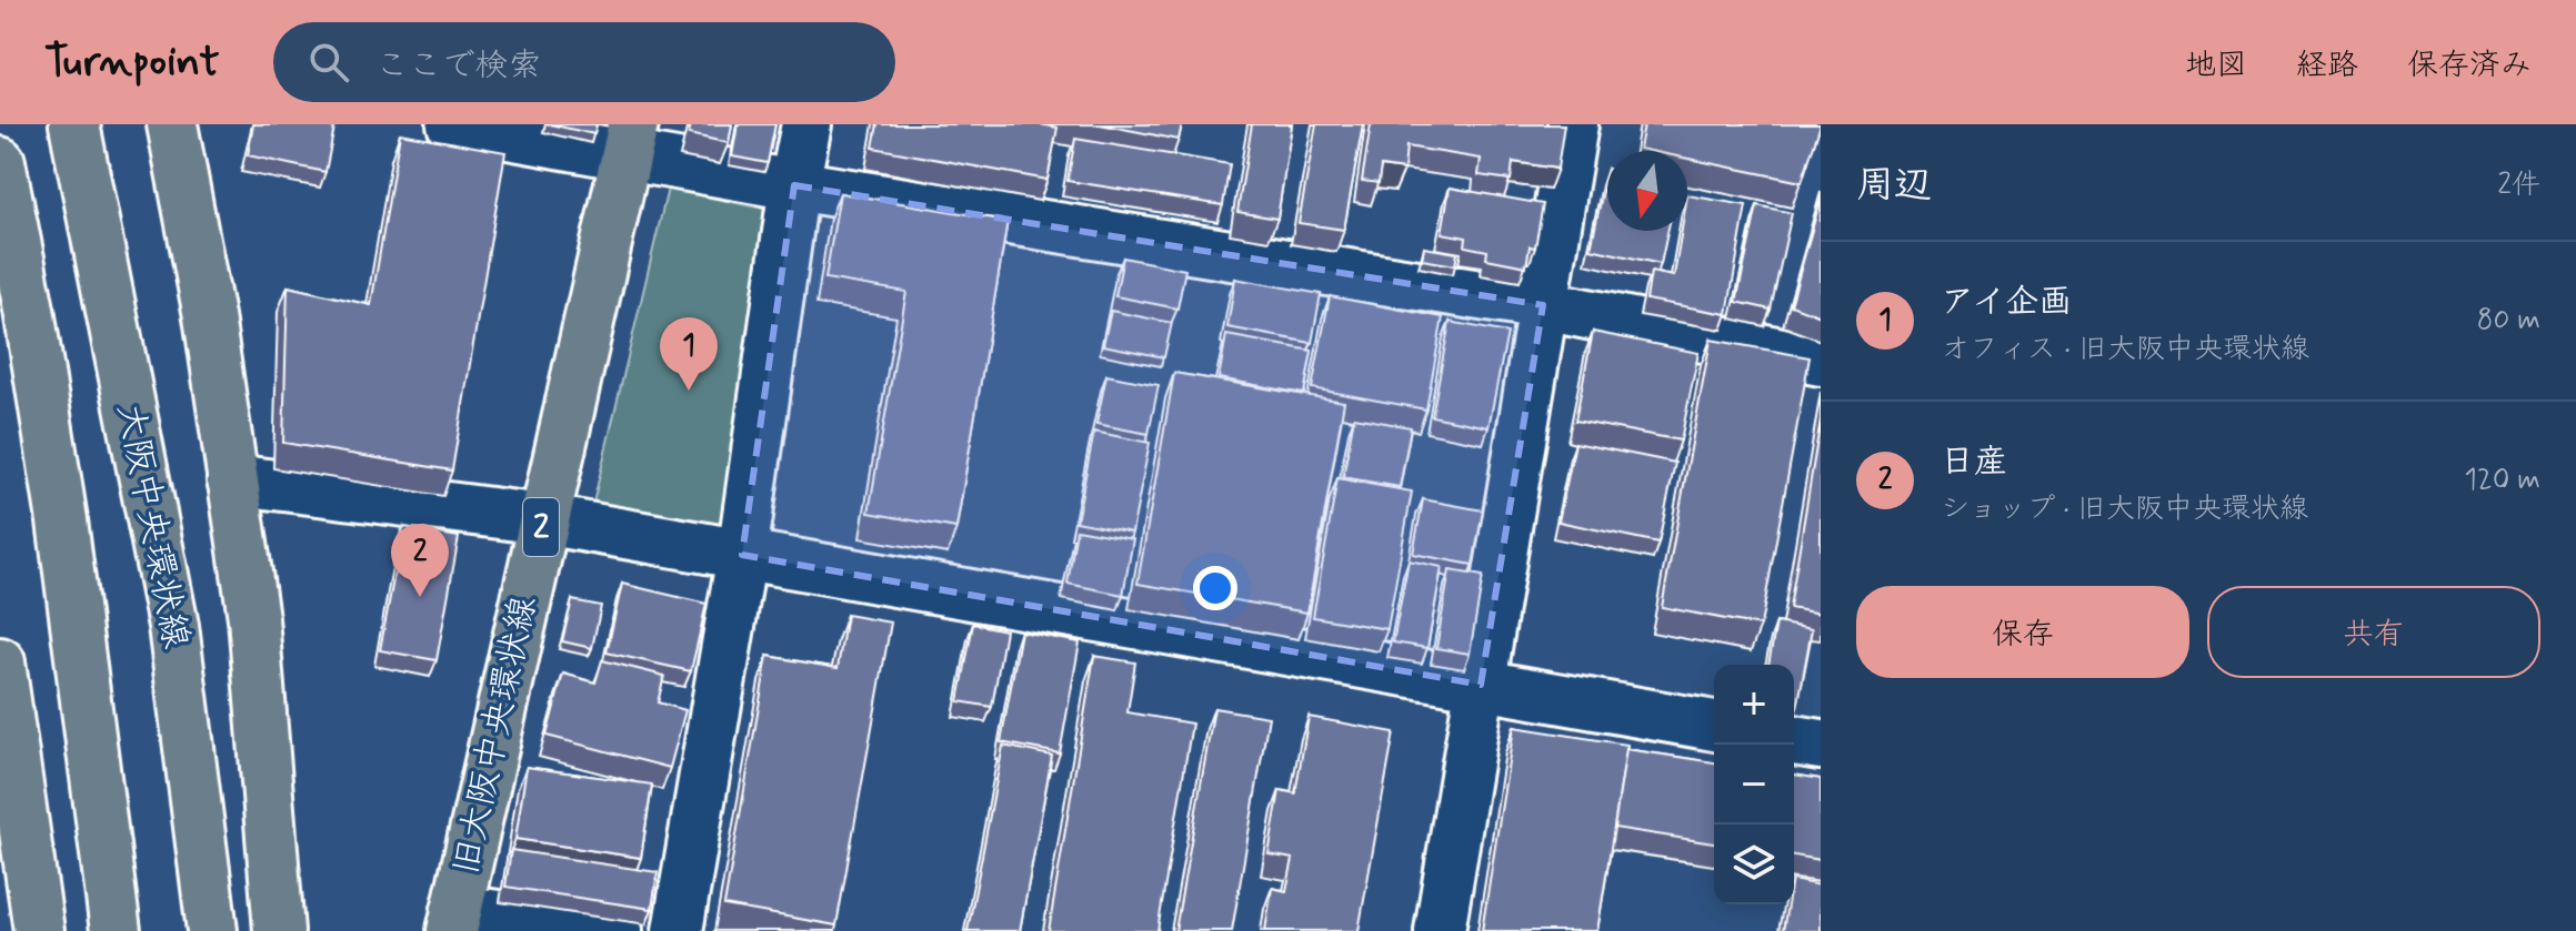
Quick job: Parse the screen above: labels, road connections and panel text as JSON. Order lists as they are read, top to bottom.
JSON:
{
  "streets": {
    "main road": ["大阪中央環状線", "2", "旧大阪中央環状線"]
  },
  "north": "bottom",
  "page": {
    "header": "Turnpoint",
    "search": "ここで検索",
    "nav": ["地図", "経路", "保存済み"],
    "heading": ["周辺", "2件"],
    "list": [
      {
        "mark": "1",
        "name": "アイ企画",
        "note": "オフィス · 旧大阪中央環状線",
        "value": "80 m"
      },
      {
        "mark": "2",
        "name": "日産",
        "note": "ショップ · 旧大阪中央環状線",
        "value": "120 m"
      }
    ],
    "pins": ["1", "2"],
    "buttons": ["保存", "共有"],
    "map_buttons": ["+", "−"]
  }
}
